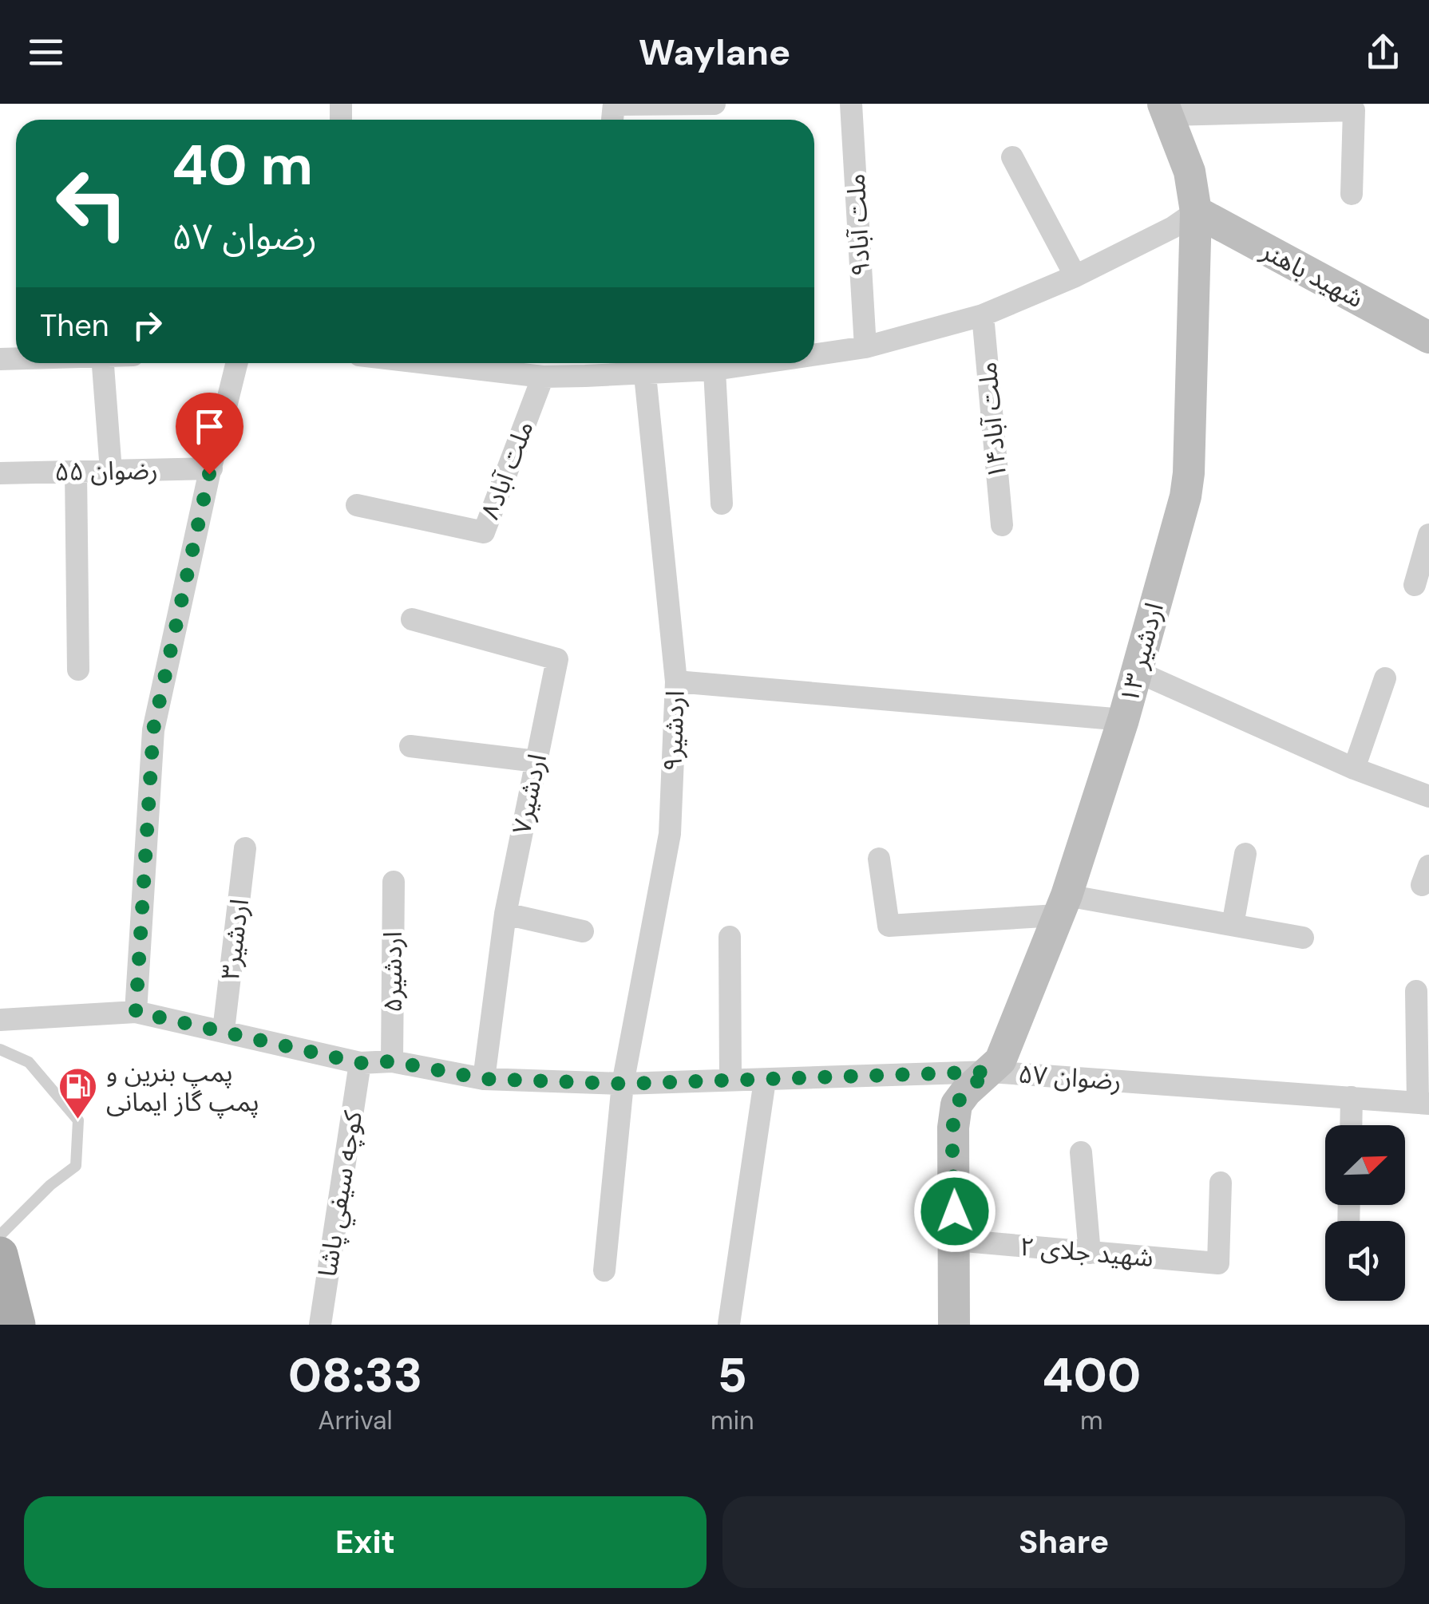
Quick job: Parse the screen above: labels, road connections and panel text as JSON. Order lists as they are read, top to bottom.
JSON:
{
  "streets": {
    "street": [
      "ملت آباد۹",
      "شهید باهنر",
      "ملت آباد۱۴",
      "ملت آباد۸",
      "رضوان ۵۵",
      "اردشیر ۱۳",
      "اردشیر۹",
      "اردشیر۷",
      "اردشیر۳",
      "اردشیر۵",
      "رضوان ۵۷",
      "كوچه سيفي پاشا",
      "شهید جلای ۲"
    ]
  },
  "crossings": [
    ["شهید باهنر", "اردشیر ۱۳"],
    ["اردشیر ۱۳", "رضوان ۵۷"],
    ["اردشیر ۱۳", "شهید جلای ۲"],
    ["اردشیر۹", "رضوان ۵۷"],
    ["اردشیر۷", "رضوان ۵۷"],
    ["اردشیر۳", "رضوان ۵۷"],
    ["اردشیر۵", "رضوان ۵۷"],
    ["رضوان ۵۷", "كوچه سيفي پاشا"]
  ],
  "places": {
    "fuel station": ["پمپ بنرین و پمپ گاز ایمانی"]
  },
  "north": "top right",
  "page": {
    "header": "Waylane",
    "turn": ["40 m", "رضوان ۵۷"],
    "then": "Then",
    "eta": [
      "08:33",
      "Arrival",
      "5",
      "min",
      "400",
      "m"
    ],
    "buttons": ["Exit", "Share"]
  }
}
